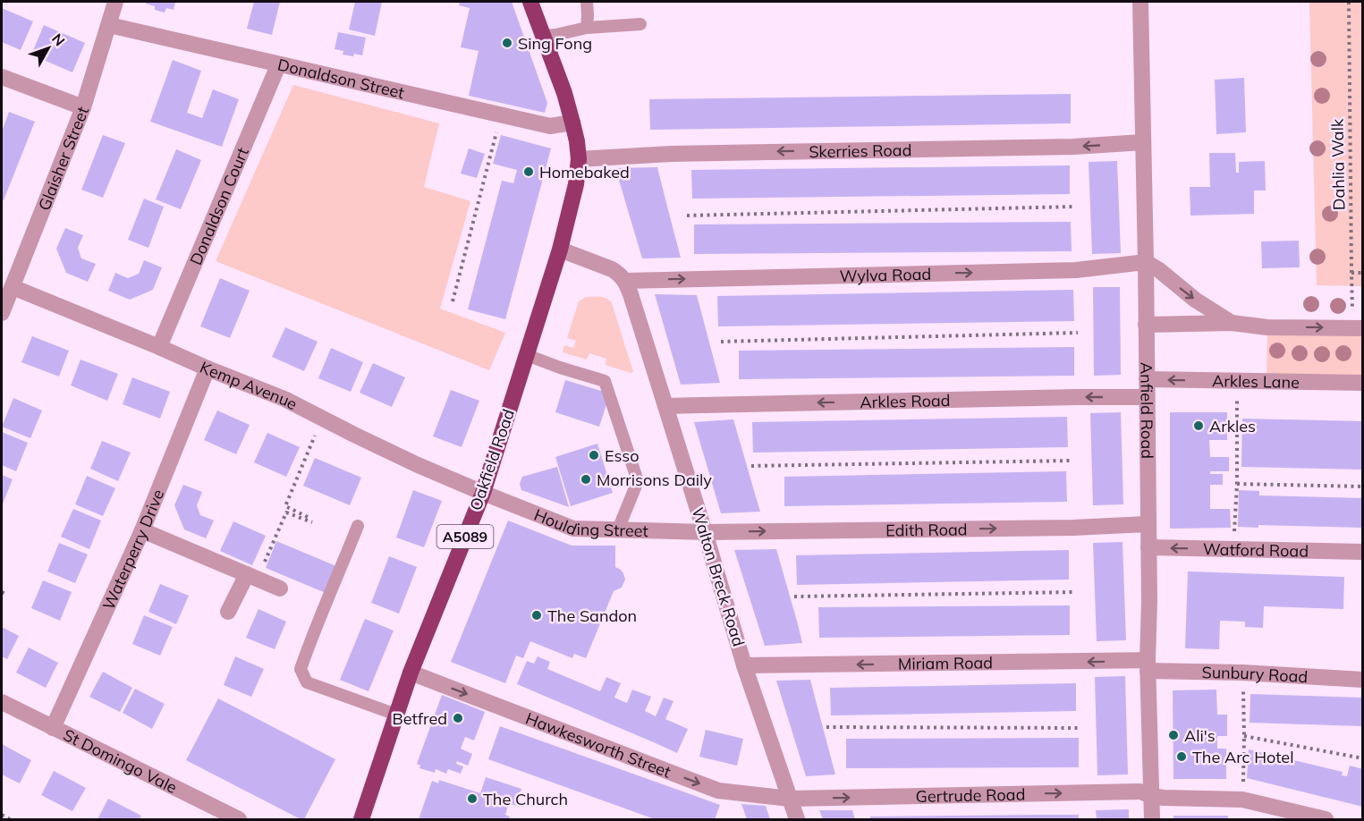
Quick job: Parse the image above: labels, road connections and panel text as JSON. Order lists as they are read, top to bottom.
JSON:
{
  "streets": {
    "highway": ["Oakfield Road", "A5089"],
    "street": [
      "Donaldson Street",
      "Skerries Road",
      "Glaisher Street",
      "Donaldson Court",
      "Wylva Road",
      "Arkles Lane",
      "Kemp Avenue",
      "Arkles Road",
      "Anfield Road",
      "Houlding Street",
      "Edith Road",
      "Waterperry Drive",
      "Watford Road",
      "Walton Breck Road",
      "Miriam Road",
      "Sunbury Road",
      "Hawkesworth Street",
      "St Domingo Vale",
      "Gertrude Road"
    ],
    "path": ["Dahlia Walk"]
  },
  "crossings": [
    ["Donaldson Street", "Glaisher Street"],
    ["Donaldson Street", "Donaldson Court"],
    ["Donaldson Street", "Oakfield Road"],
    ["Donaldson Street", "A5089"],
    ["Skerries Road", "Anfield Road"],
    ["Skerries Road", "Oakfield Road"],
    ["Glaisher Street", "Kemp Avenue"],
    ["Donaldson Court", "Kemp Avenue"],
    ["Wylva Road", "Anfield Road"],
    ["Wylva Road", "Walton Breck Road"],
    ["Arkles Lane", "Anfield Road"],
    ["Kemp Avenue", "Oakfield Road"],
    ["Kemp Avenue", "Houlding Street"],
    ["Kemp Avenue", "Waterperry Drive"],
    ["Arkles Road", "Anfield Road"],
    ["Arkles Road", "Walton Breck Road"],
    ["Anfield Road", "Edith Road"],
    ["Anfield Road", "Watford Road"],
    ["Anfield Road", "Miriam Road"],
    ["Anfield Road", "Sunbury Road"],
    ["Anfield Road", "Gertrude Road"],
    ["Oakfield Road", "Houlding Street"],
    ["Oakfield Road", "A5089"],
    ["Oakfield Road", "Hawkesworth Street"],
    ["Houlding Street", "Edith Road"],
    ["Houlding Street", "Walton Breck Road"],
    ["Edith Road", "Walton Breck Road"],
    ["Waterperry Drive", "St Domingo Vale"],
    ["Walton Breck Road", "Miriam Road"],
    ["Walton Breck Road", "Hawkesworth Street"],
    ["Walton Breck Road", "Gertrude Road"],
    ["Miriam Road", "Sunbury Road"],
    ["Hawkesworth Street", "Gertrude Road"]
  ],
  "one_way": [
    "Skerries Road",
    "Wylva Road",
    "Arkles Road",
    "Edith Road",
    "Watford Road",
    "Miriam Road",
    "Hawkesworth Street",
    "Gertrude Road"
  ],
  "places": [
    "Sing Fong",
    "Homebaked",
    "Arkles",
    "Esso",
    "Morrisons Daily",
    "The Sandon",
    "Betfred",
    "Ali's",
    "The Arc Hotel",
    "The Church"
  ],
  "north": "top right"
}
